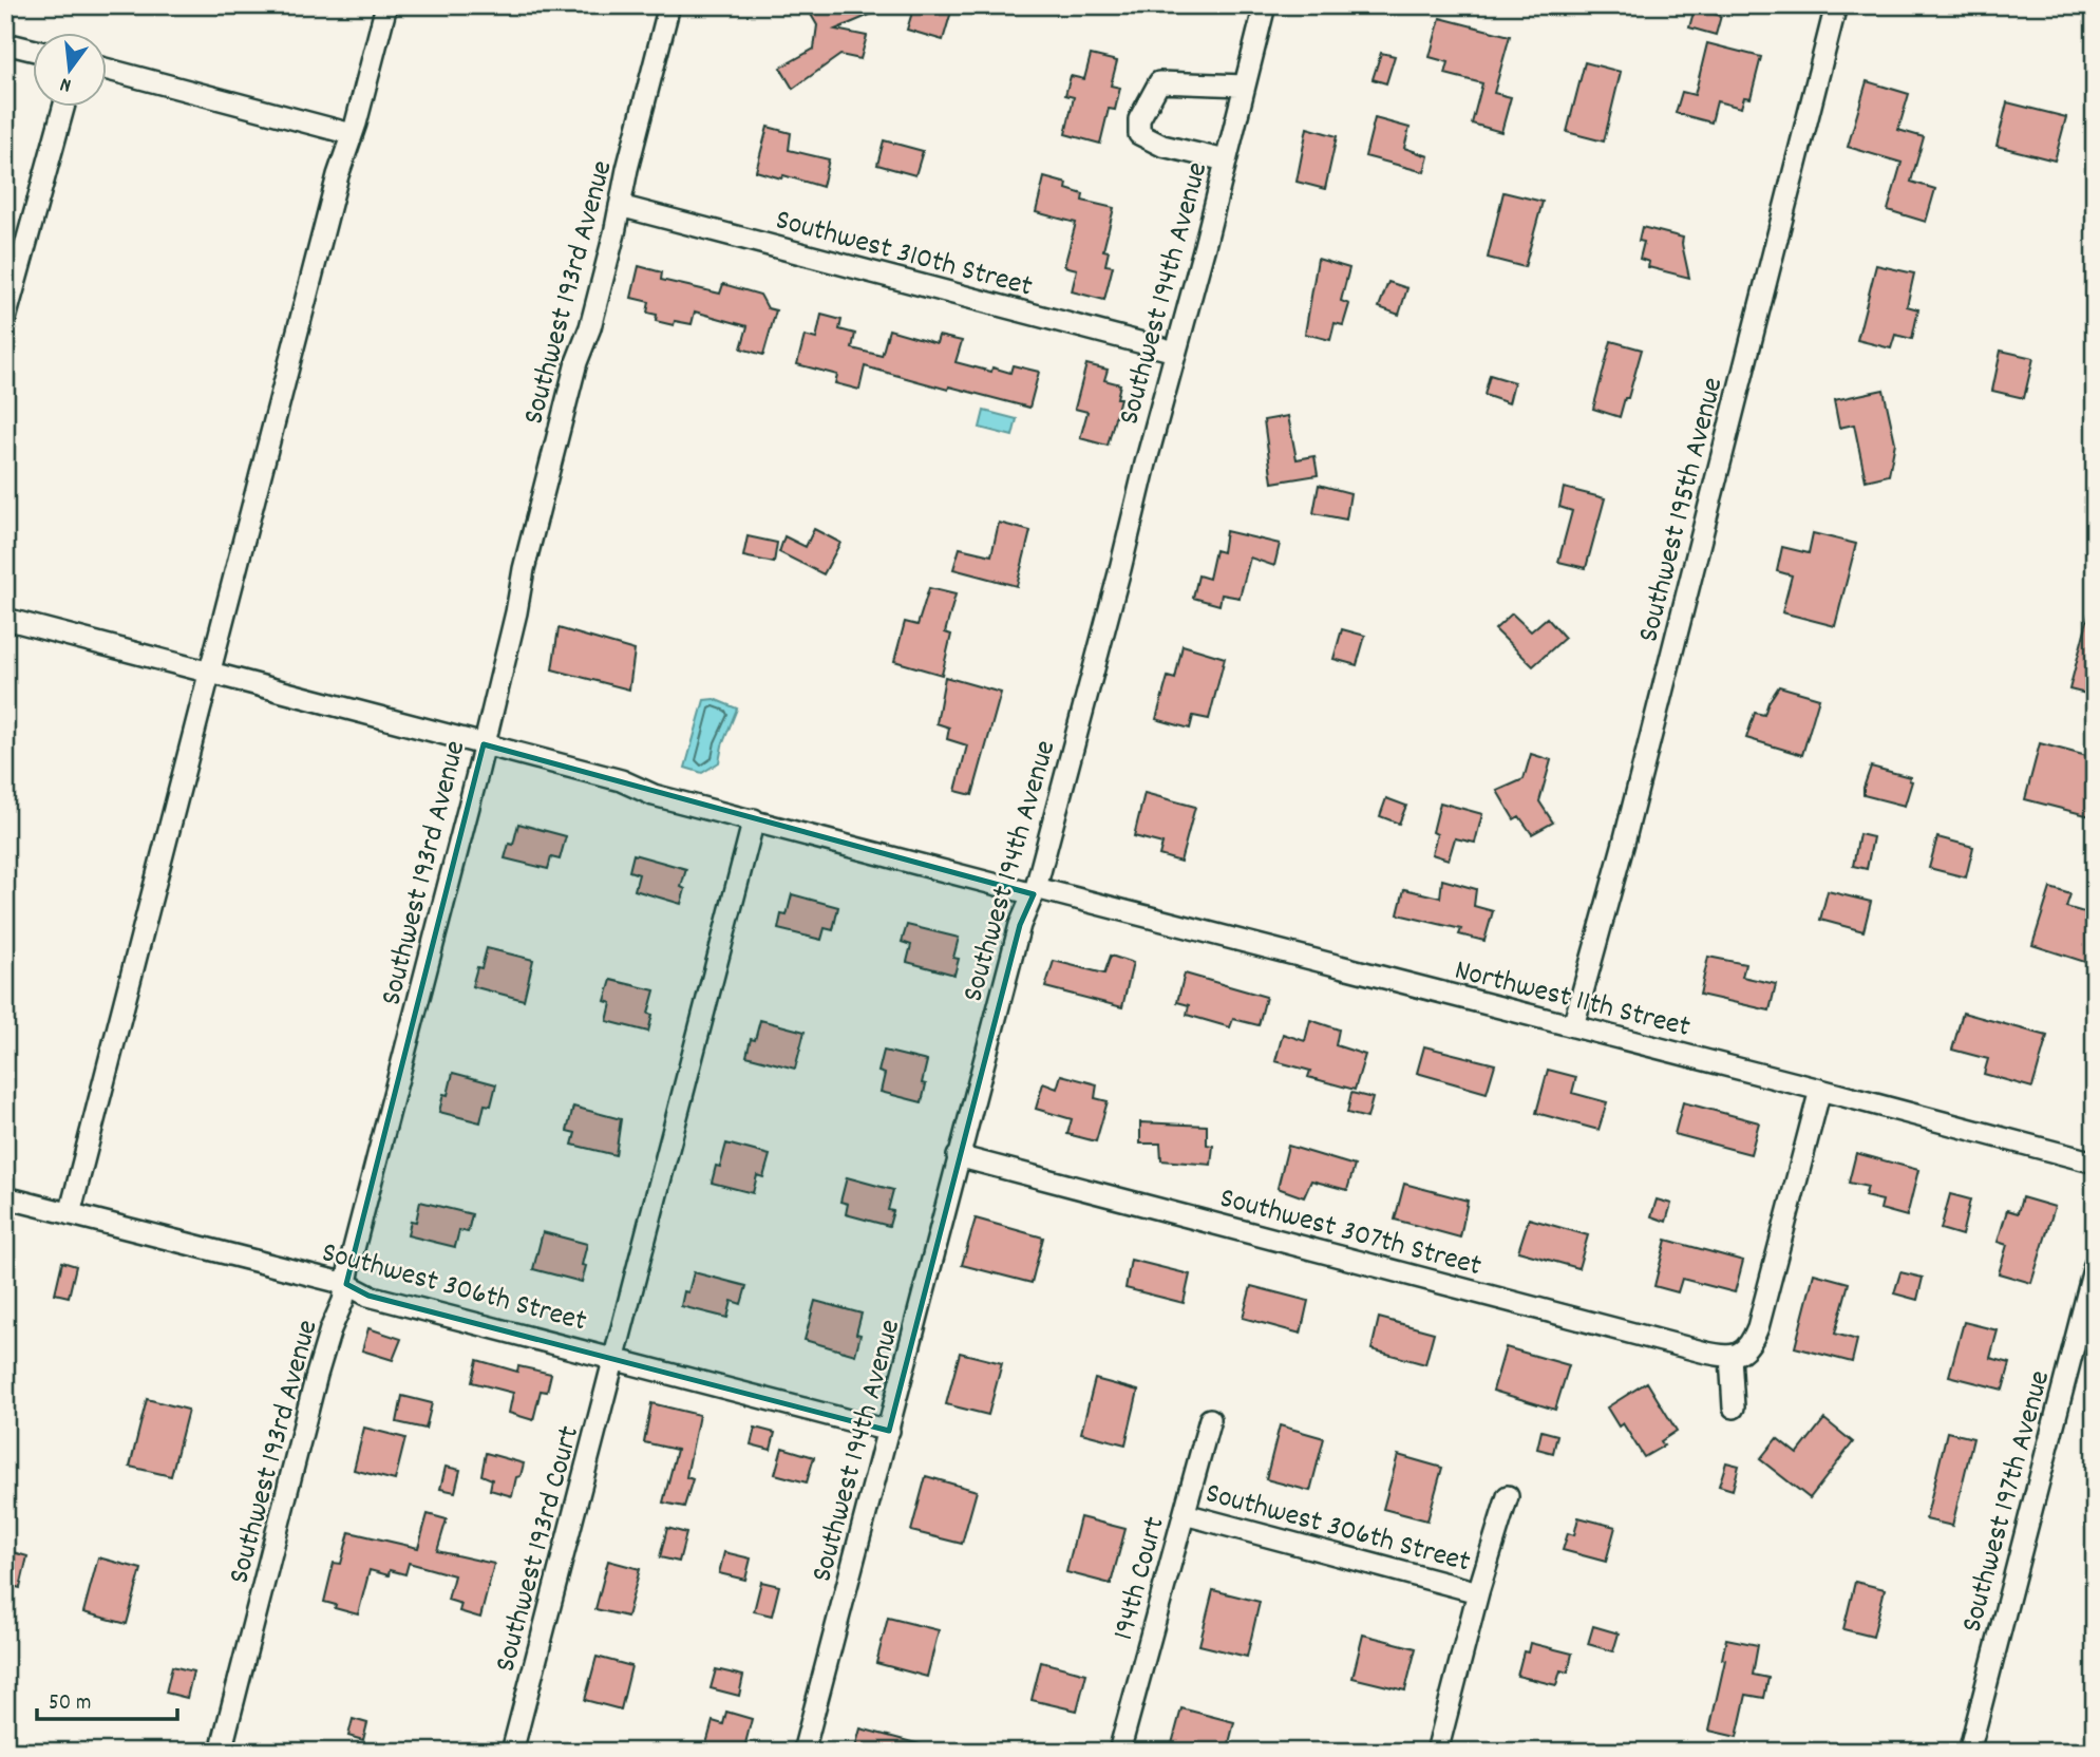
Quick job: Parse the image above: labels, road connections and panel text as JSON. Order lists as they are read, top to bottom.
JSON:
{
  "streets": {
    "street": [
      "Southwest 310th Street",
      "Southwest 193rd Avenue",
      "Southwest 194th Avenue",
      "Southwest 195th Avenue",
      "Northwest 11th Street",
      "Southwest 307th Street",
      "Southwest 306th Street",
      "Southwest 197th Avenue",
      "Southwest 193rd Court",
      "194th Court"
    ]
  },
  "crossings": [
    ["Southwest 310th Street", "Southwest 193rd Avenue"],
    ["Southwest 310th Street", "Southwest 194th Avenue"],
    ["Southwest 193rd Avenue", "Northwest 11th Street"],
    ["Southwest 193rd Avenue", "Southwest 306th Street"],
    ["Southwest 194th Avenue", "Northwest 11th Street"],
    ["Southwest 194th Avenue", "Southwest 307th Street"],
    ["Southwest 194th Avenue", "Southwest 306th Street"],
    ["Southwest 195th Avenue", "Northwest 11th Street"],
    ["Northwest 11th Street", "Southwest 193rd Court"],
    ["Southwest 306th Street", "Southwest 193rd Court"],
    ["Southwest 306th Street", "194th Court"]
  ],
  "scale_bar": "50 m",
  "north": "bottom"
}
